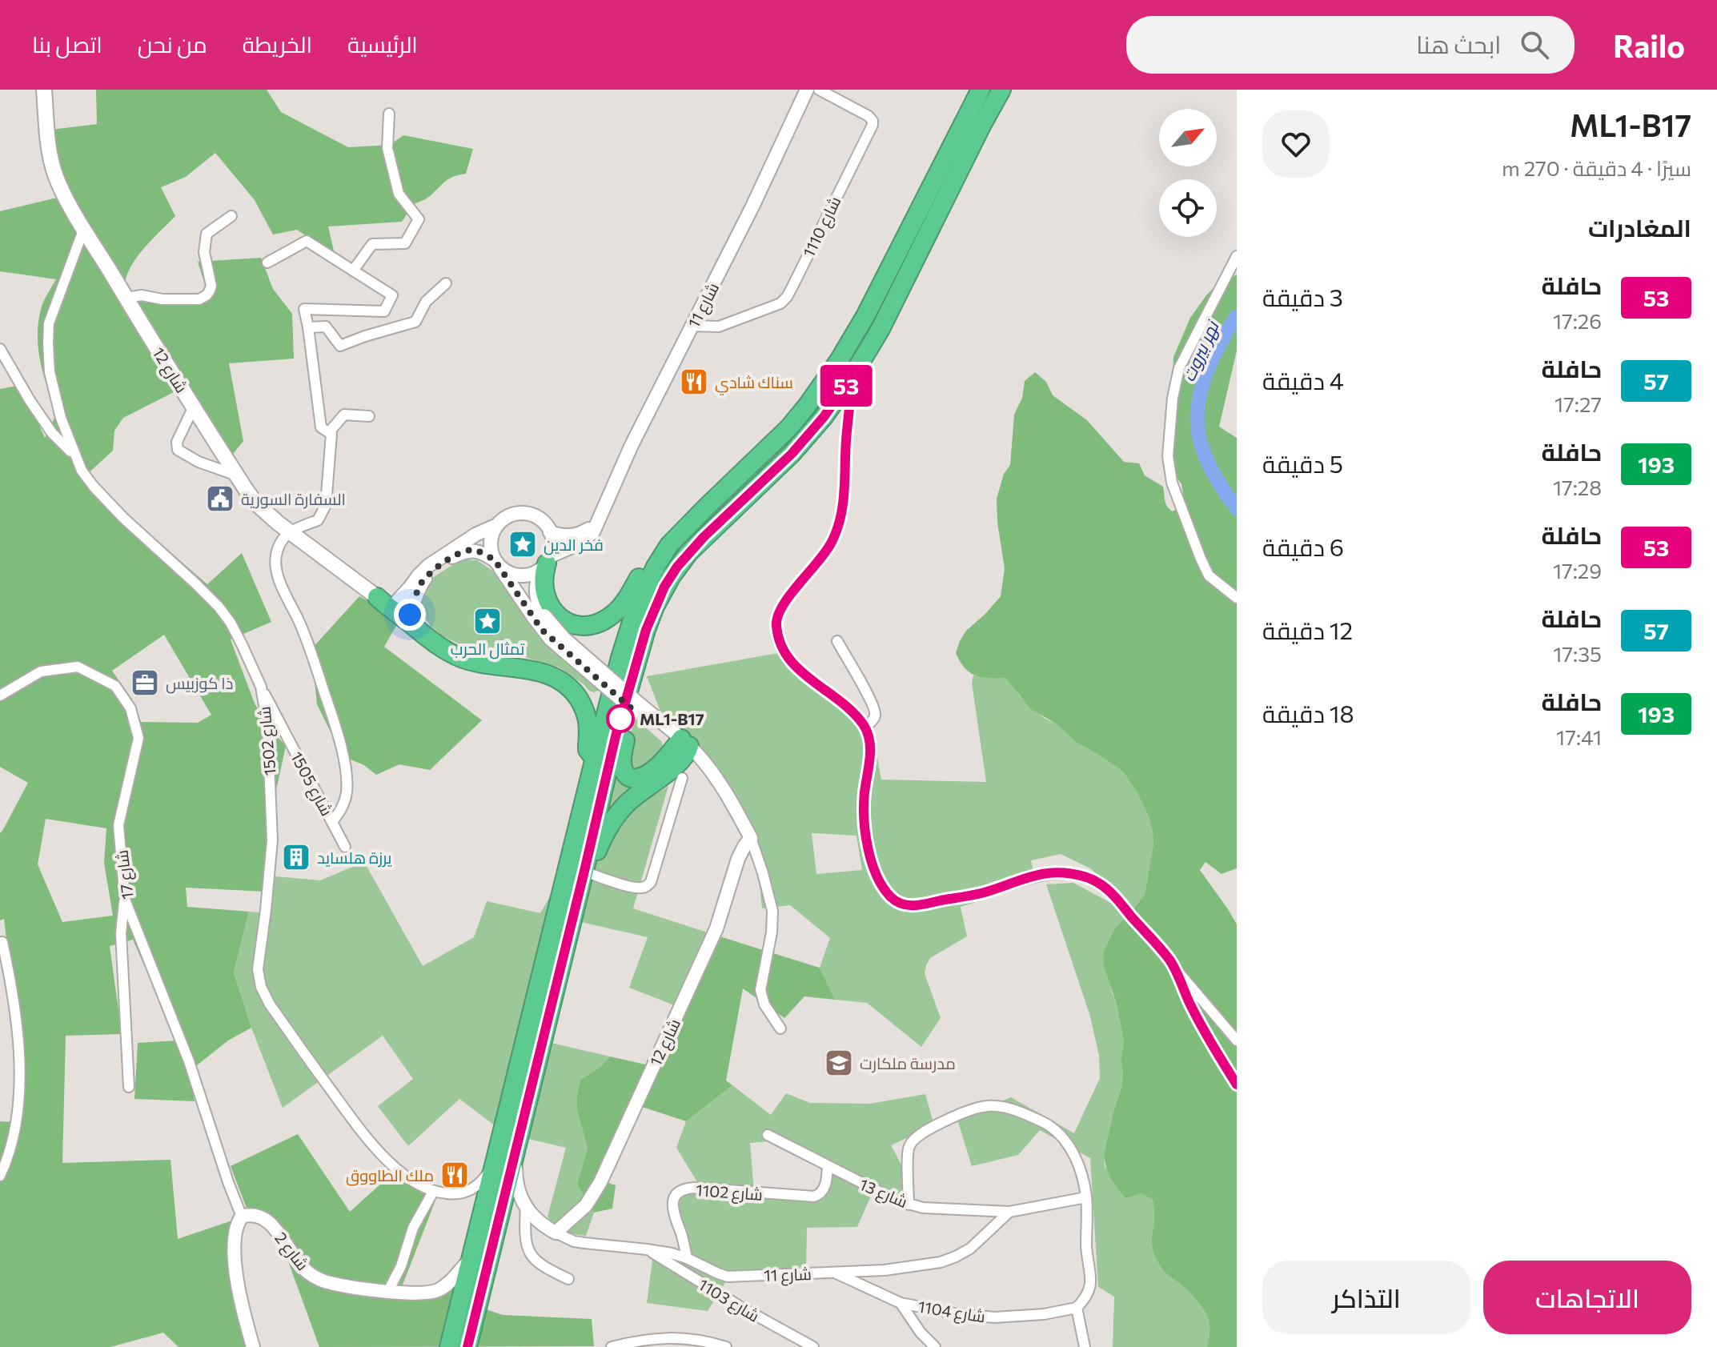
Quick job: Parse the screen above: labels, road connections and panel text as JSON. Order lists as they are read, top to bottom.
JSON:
{
  "streets": {
    "main road": ["شارع 12"],
    "street": [
      "شارع 1110",
      "شارع 11",
      "شارع 1502",
      "شارع 1505",
      "شارع 17",
      "شارع 1102",
      "شارع 13",
      "شارع 2",
      "شارع 1103",
      "شارع 1104"
    ]
  },
  "crossings": [
    ["شارع 1110", "شارع 11"],
    ["شارع 11", "شارع 12"],
    ["شارع 11", "شارع 1102"],
    ["شارع 11", "شارع 13"],
    ["شارع 11", "شارع 1103"],
    ["شارع 11", "شارع 1104"],
    ["شارع 12", "شارع 1502"],
    ["شارع 1502", "شارع 1505"],
    ["شارع 17", "شارع 2"],
    ["شارع 1102", "شارع 13"]
  ],
  "water": ["نهر بيروت"],
  "places": {
    "restaurant": ["سناك شادي", "ملك الطاووق"],
    "public building": ["السفارة السورية"],
    "place": ["فخر الدين", "تمثال الحرب"],
    "office": ["ذا كوزبيس"],
    "other": ["ML1-B17"],
    "building": ["يرزة هلسايد"],
    "school or university": ["مدرسة ملكارت"]
  },
  "lines": ["bus line 53"],
  "north": "top right",
  "page": {
    "header": "Railo",
    "search": "ابحث هنا",
    "nav": [
      "الرئيسية",
      "الخريطة",
      "من نحن",
      "اتصل بنا"
    ],
    "heading": [
      ["ML1-B17", "سيرًا · 4 دقيقة · 270 m"],
      "المغادرات"
    ],
    "on_map": "53",
    "list": [
      {
        "mark": "53",
        "name": "حافلة",
        "note": "17:26",
        "value": "3 دقيقة"
      },
      {
        "mark": "57",
        "name": "حافلة",
        "note": "17:27",
        "value": "4 دقيقة"
      },
      {
        "mark": "193",
        "name": "حافلة",
        "note": "17:28",
        "value": "5 دقيقة"
      },
      {
        "mark": "53",
        "name": "حافلة",
        "note": "17:29",
        "value": "6 دقيقة"
      },
      {
        "mark": "57",
        "name": "حافلة",
        "note": "17:35",
        "value": "12 دقيقة"
      },
      {
        "mark": "193",
        "name": "حافلة",
        "note": "17:41",
        "value": "18 دقيقة"
      }
    ],
    "buttons": ["الاتجاهات", "التذاكر"]
  }
}
